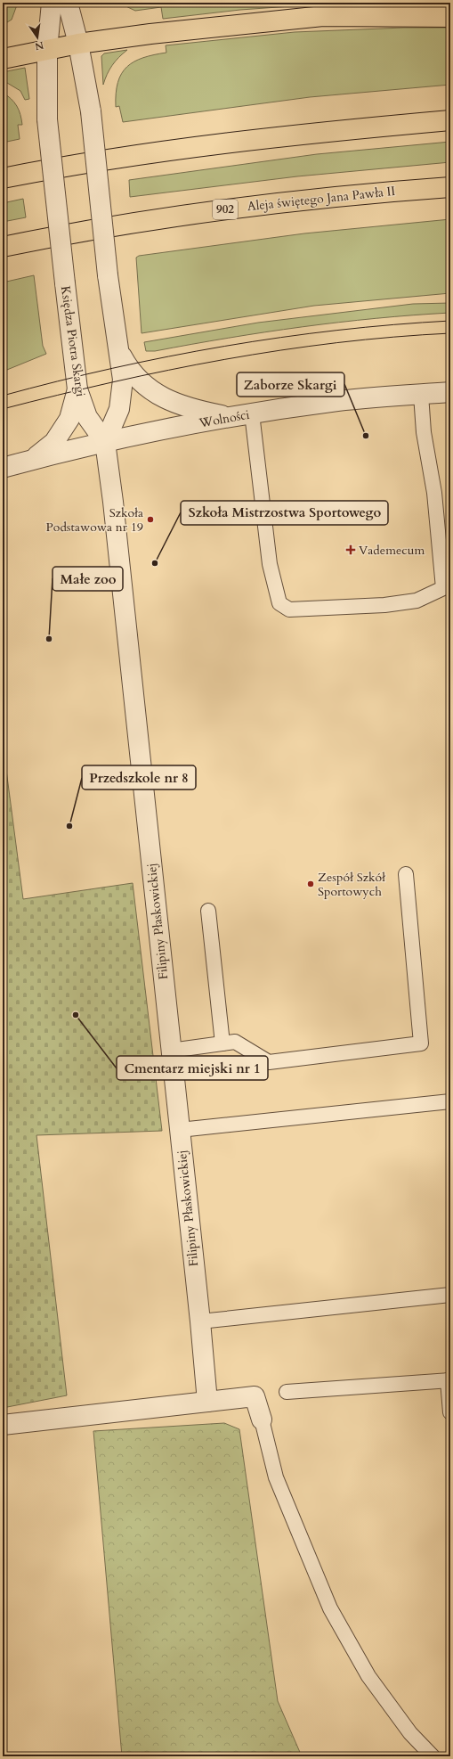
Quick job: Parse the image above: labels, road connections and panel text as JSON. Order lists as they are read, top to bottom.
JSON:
{
  "streets": {
    "main road": ["Aleja świętego Jana Pawła II", "902"],
    "street": ["Księdza Piotra Skargi", "Wolności", "Filipiny Płaskowickiej"]
  },
  "crossings": [
    ["Księdza Piotra Skargi", "Wolności"],
    ["Księdza Piotra Skargi", "Filipiny Płaskowickiej"],
    ["Wolności", "Filipiny Płaskowickiej"]
  ],
  "places": {
    "other": [
      "Zaborze Skargi",
      "Szkoła Podstawowa nr 19",
      "Szkoła Mistrzostwa Sportowego",
      "Małe zoo",
      "Przedszkole nr 8",
      "Zespół Szkół Sportowych",
      "Cmentarz miejski nr 1"
    ],
    "health": ["Vademecum"]
  },
  "north": "bottom"
}
